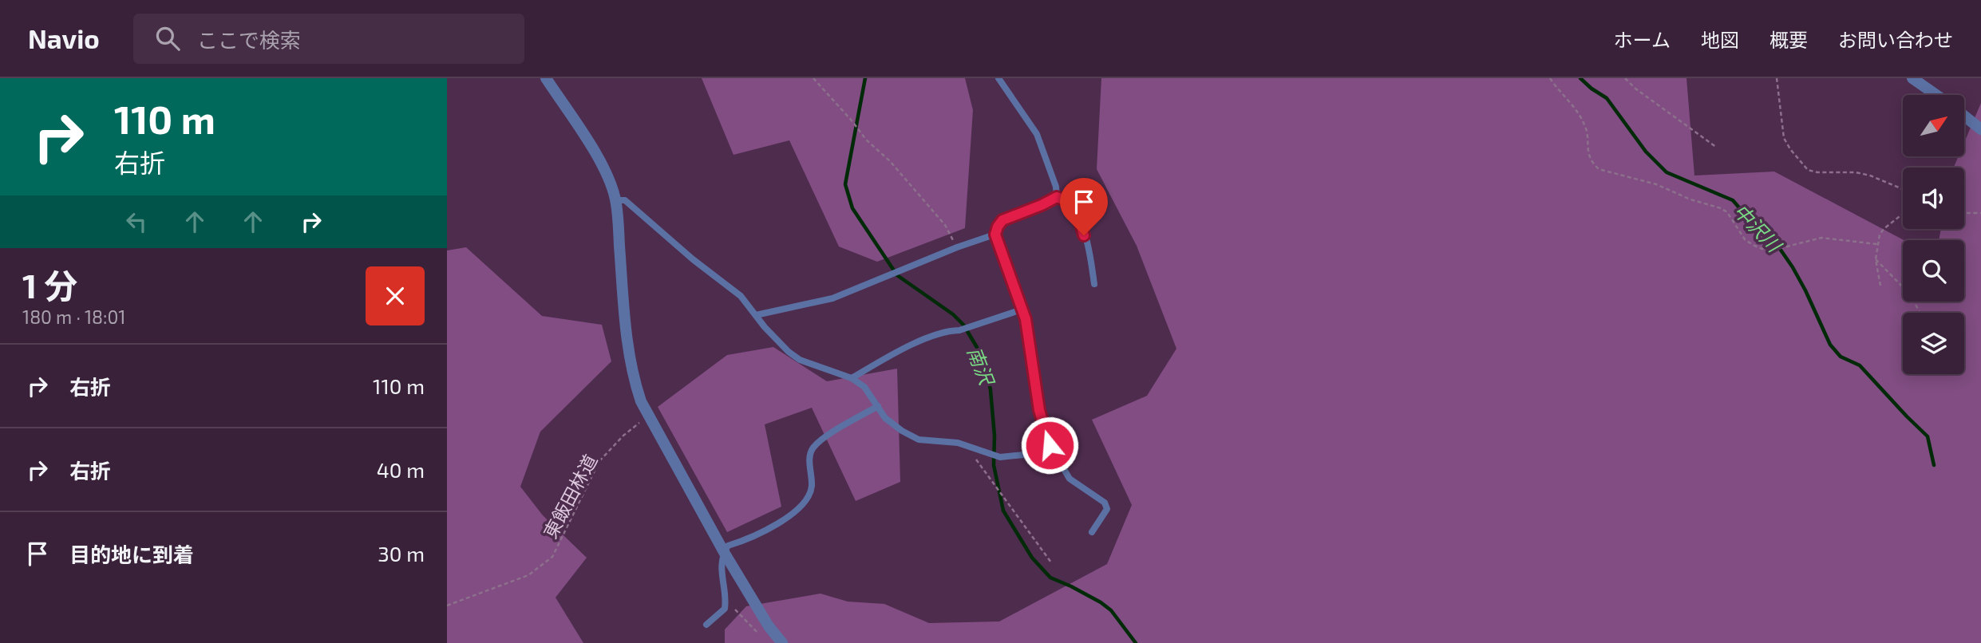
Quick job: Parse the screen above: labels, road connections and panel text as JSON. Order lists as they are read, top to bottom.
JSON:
{
  "streets": {
    "path": ["東飯田林道"]
  },
  "water": ["中沢川", "南沢"],
  "north": "top right",
  "page": {
    "header": "Navio",
    "search": "ここで検索",
    "nav": [
      "ホーム",
      "地図",
      "概要",
      "お問い合わせ"
    ],
    "turn": ["110 m", "右折"],
    "heading": ["1 分", "180 m · 18:01"],
    "list": [
      {
        "name": "右折",
        "value": "110 m"
      },
      {
        "name": "右折",
        "value": "40 m"
      },
      {
        "name": "目的地に到着",
        "value": "30 m"
      }
    ]
  }
}
